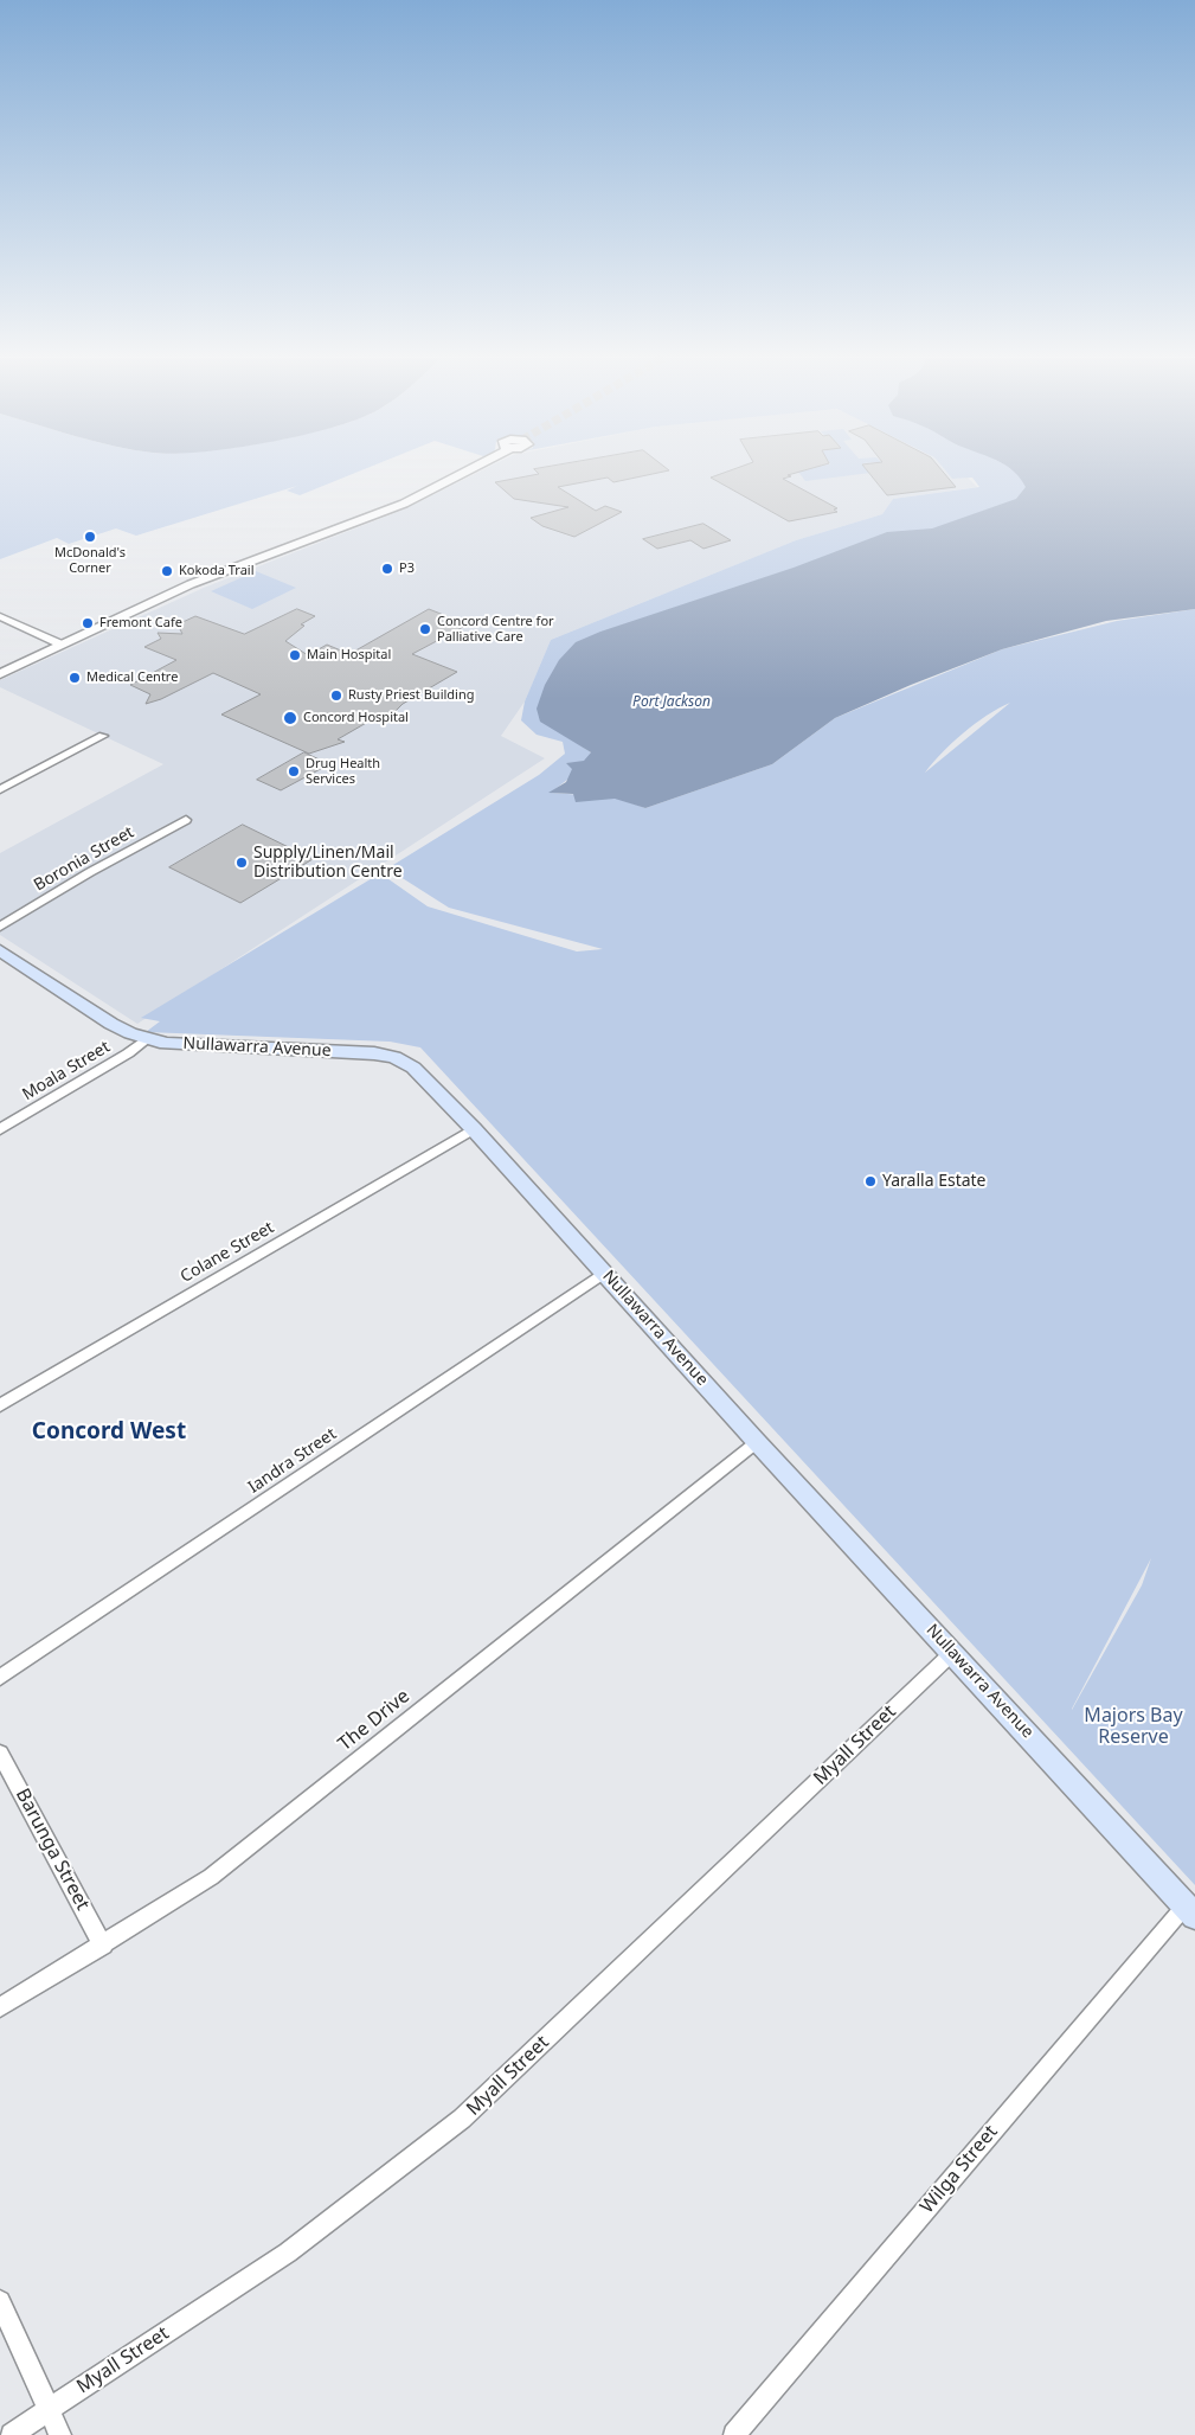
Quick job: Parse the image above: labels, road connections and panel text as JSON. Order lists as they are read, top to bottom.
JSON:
{
  "streets": {
    "main road": ["Nullawarra Avenue"],
    "street": [
      "Boronia Street",
      "Moala Street",
      "Colane Street",
      "Iandra Street",
      "The Drive",
      "Myall Street",
      "Barunga Street",
      "Wilga Street"
    ]
  },
  "crossings": [
    ["Nullawarra Avenue", "Moala Street"],
    ["Nullawarra Avenue", "Colane Street"],
    ["Nullawarra Avenue", "Iandra Street"],
    ["Nullawarra Avenue", "The Drive"],
    ["Nullawarra Avenue", "Myall Street"],
    ["Nullawarra Avenue", "Wilga Street"],
    ["The Drive", "Barunga Street"]
  ],
  "districts": ["Concord West"],
  "water": ["Port Jackson"],
  "parks": ["Majors Bay Reserve"],
  "places": [
    "McDonald's Corner",
    "P3",
    "Kokoda Trail",
    "Fremont Cafe",
    "Concord Centre for Palliative Care",
    "Main Hospital",
    "Medical Centre",
    "Rusty Priest Building",
    "Concord Hospital",
    "Drug Health Services",
    "Supply/Linen/Mail Distribution Centre",
    "Yaralla Estate"
  ]
}
